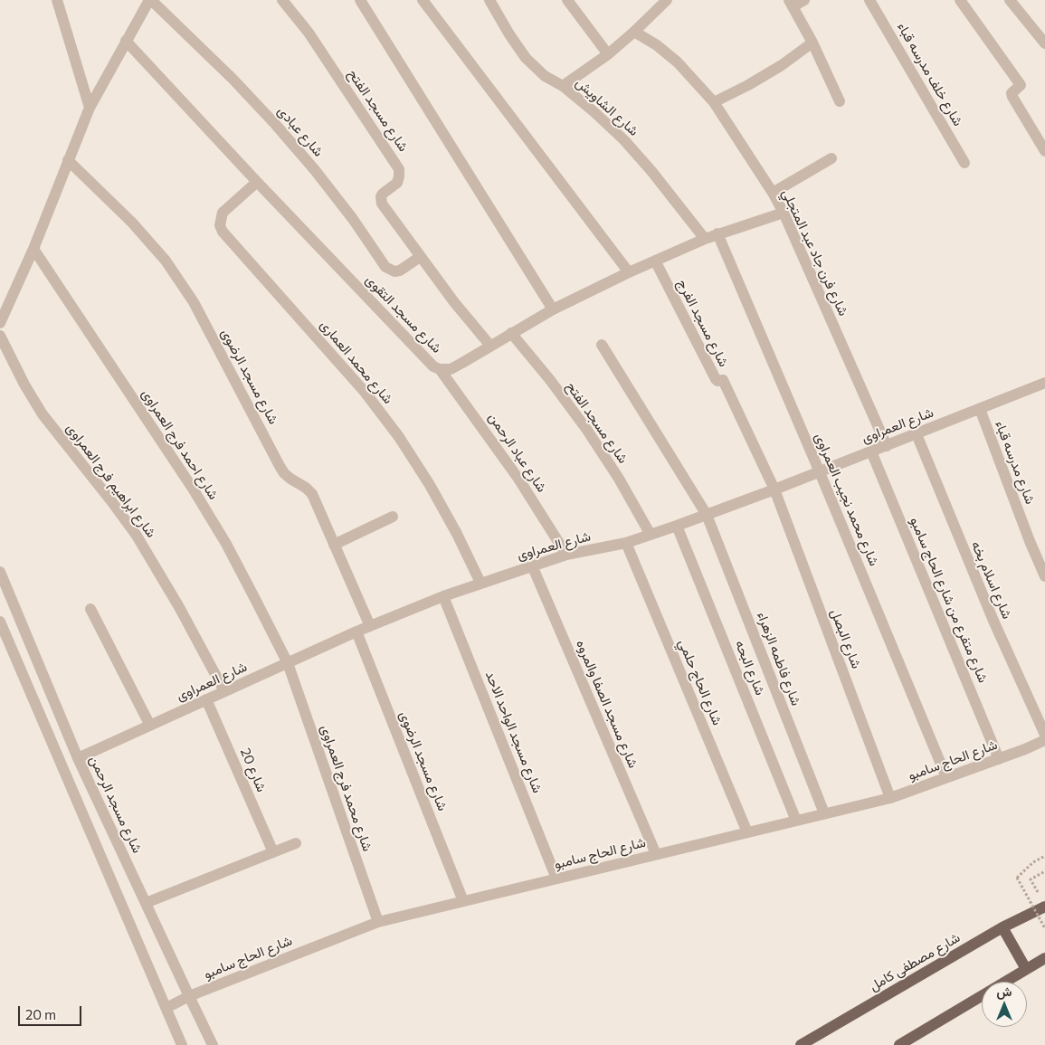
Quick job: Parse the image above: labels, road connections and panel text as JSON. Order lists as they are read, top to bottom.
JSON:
{
  "streets": {
    "main road": ["شارع مصطفى كامل"],
    "street": [
      "شارع خلف مدرسه قباء",
      "شارع الشاويش",
      "شارع مسجد الفتح",
      "شارع عبادى",
      "شارع فرن جاد عبد المتجلي",
      "شارع مسجد التقوى",
      "شارع مسجد الفرج",
      "شارع محمد العمارى",
      "شارع مسجد الرضوى",
      "شارع العمراوى",
      "شارع احمد فرج العمراوى",
      "شارع عباد الرحمن",
      "شارع مدرسه قباء",
      "شارع ابراهيم فرج العمراوى",
      "شارع محمد نجيب العمراوى",
      "شارع اسلام بخه",
      "شارع متفرع من شارع الحاج سامبو",
      "شارع البصل",
      "شارع فاطمه الزهراء",
      "شارع البحه",
      "شارع الحاج حلمي",
      "شارع مسجد الصفا والمروه",
      "شارع مسجد الواحد الاحد",
      "شارع الحاج سامبو",
      "شارع 20",
      "شارع محمد فرج العمراوى",
      "شارع مسجد الرحمن"
    ]
  },
  "crossings": [
    ["شارع الشاويش", "شارع مسجد التقوى"],
    ["شارع مسجد الفتح", "شارع عبادى"],
    ["شارع مسجد الفتح", "شارع مسجد التقوى"],
    ["شارع مسجد الفتح", "شارع العمراوى"],
    ["شارع فرن جاد عبد المتجلي", "شارع مسجد التقوى"],
    ["شارع فرن جاد عبد المتجلي", "شارع العمراوى"],
    ["شارع مسجد التقوى", "شارع مسجد الفرج"],
    ["شارع مسجد التقوى", "شارع محمد العمارى"],
    ["شارع مسجد التقوى", "شارع عباد الرحمن"],
    ["شارع مسجد التقوى", "شارع محمد نجيب العمراوى"],
    ["شارع مسجد الفرج", "شارع العمراوى"],
    ["شارع مسجد الفرج", "شارع البصل"],
    ["شارع محمد العمارى", "شارع العمراوى"],
    ["شارع مسجد الرضوى", "شارع العمراوى"],
    ["شارع مسجد الرضوى", "شارع الحاج سامبو"],
    ["شارع العمراوى", "شارع احمد فرج العمراوى"],
    ["شارع العمراوى", "شارع عباد الرحمن"],
    ["شارع العمراوى", "شارع مدرسه قباء"],
    ["شارع العمراوى", "شارع ابراهيم فرج العمراوى"],
    ["شارع العمراوى", "شارع محمد نجيب العمراوى"],
    ["شارع العمراوى", "شارع اسلام بخه"],
    ["شارع العمراوى", "شارع متفرع من شارع الحاج سامبو"],
    ["شارع العمراوى", "شارع البصل"],
    ["شارع العمراوى", "شارع فاطمه الزهراء"],
    ["شارع العمراوى", "شارع البحه"],
    ["شارع العمراوى", "شارع الحاج حلمي"],
    ["شارع العمراوى", "شارع مسجد الصفا والمروه"],
    ["شارع العمراوى", "شارع مسجد الواحد الاحد"],
    ["شارع العمراوى", "شارع 20"],
    ["شارع العمراوى", "شارع محمد فرج العمراوى"],
    ["شارع العمراوى", "شارع مسجد الرحمن"],
    ["شارع احمد فرج العمراوى", "شارع محمد فرج العمراوى"],
    ["شارع محمد نجيب العمراوى", "شارع الحاج سامبو"],
    ["شارع متفرع من شارع الحاج سامبو", "شارع الحاج سامبو"],
    ["شارع البصل", "شارع الحاج سامبو"],
    ["شارع فاطمه الزهراء", "شارع الحاج سامبو"],
    ["شارع البحه", "شارع الحاج سامبو"],
    ["شارع الحاج حلمي", "شارع الحاج سامبو"],
    ["شارع مسجد الصفا والمروه", "شارع الحاج سامبو"],
    ["شارع مسجد الواحد الاحد", "شارع الحاج سامبو"],
    ["شارع الحاج سامبو", "شارع محمد فرج العمراوى"],
    ["شارع الحاج سامبو", "شارع مسجد الرحمن"]
  ],
  "scale_bar": "20 m",
  "north": "top"
}
